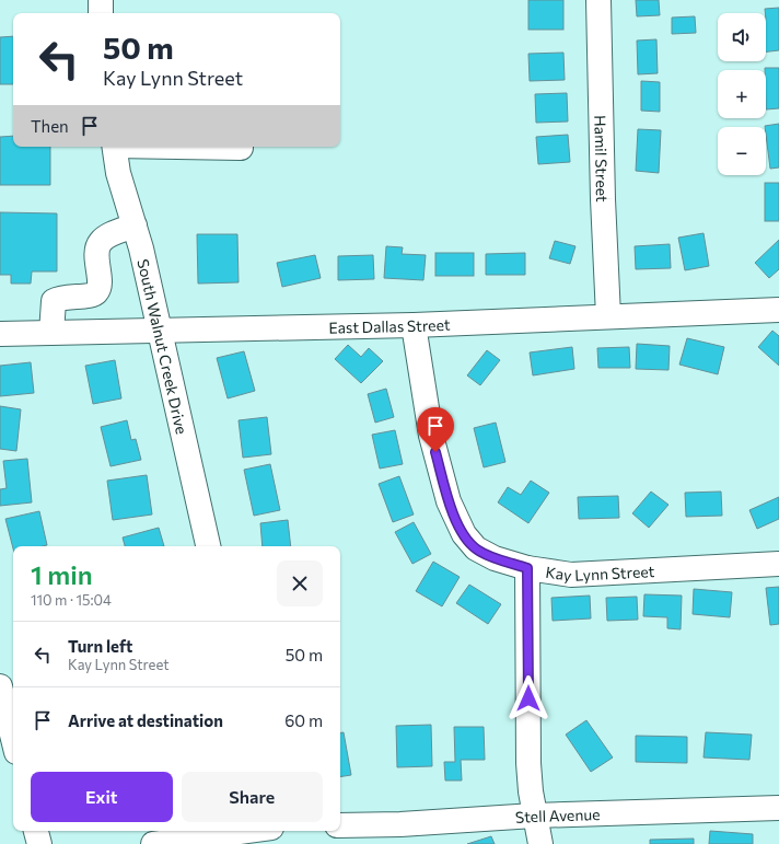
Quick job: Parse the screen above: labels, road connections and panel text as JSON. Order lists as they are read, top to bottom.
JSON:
{
  "streets": {
    "street": [
      "Hamil Street",
      "East Dallas Street",
      "South Walnut Creek Drive",
      "Kay Lynn Street",
      "Stell Avenue"
    ]
  },
  "crossings": [
    ["Hamil Street", "East Dallas Street"],
    ["East Dallas Street", "South Walnut Creek Drive"],
    ["East Dallas Street", "Kay Lynn Street"]
  ],
  "page": {
    "map_buttons": ["+", "−"],
    "turn": ["50 m", "Kay Lynn Street"],
    "then": "Then",
    "heading": ["1 min", "110 m · 15:04"],
    "list": [
      {
        "name": "Turn left",
        "note": "Kay Lynn Street",
        "value": "50 m"
      },
      {
        "name": "Arrive at destination",
        "value": "60 m"
      }
    ],
    "buttons": ["Exit", "Share"]
  }
}
